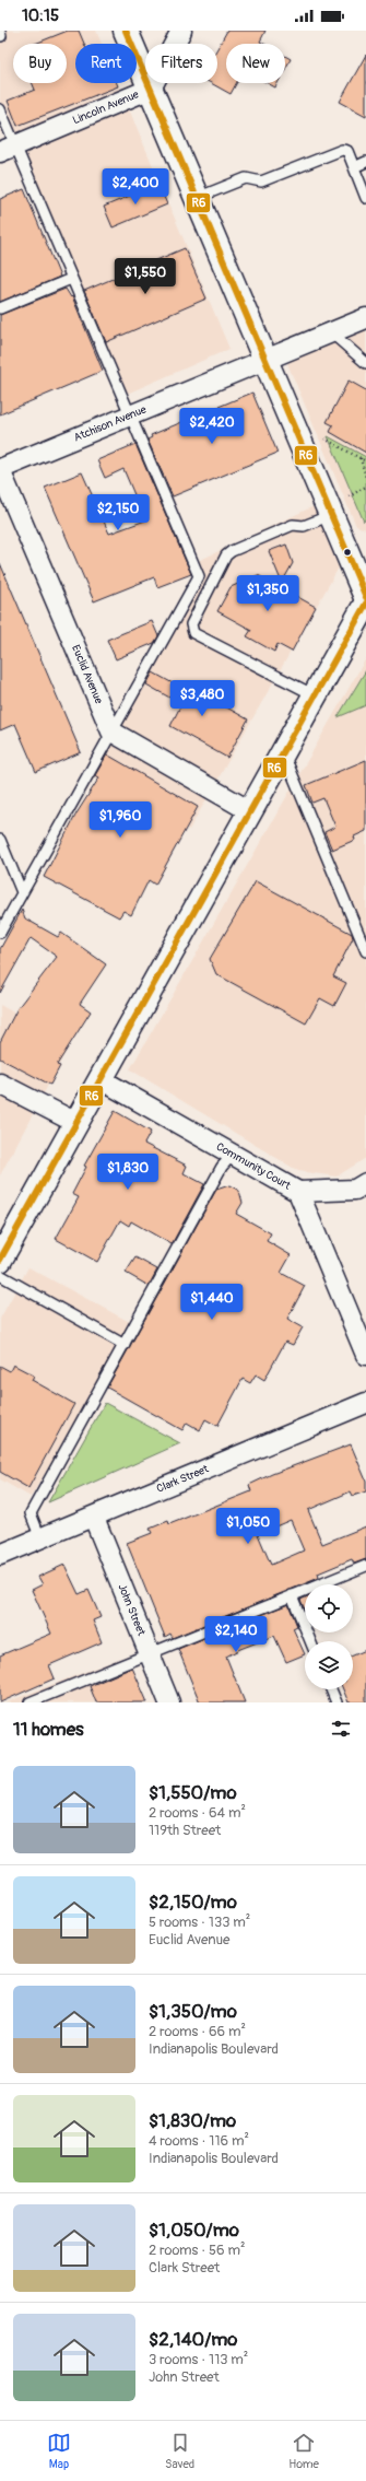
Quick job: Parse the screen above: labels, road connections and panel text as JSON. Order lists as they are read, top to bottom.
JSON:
{
  "streets": {
    "street": [
      "Lincoln Avenue",
      "Atchison Avenue",
      "Euclid Avenue",
      "Community Court",
      "Clark Street",
      "John Street"
    ]
  },
  "crossings": [
    ["Atchison Avenue", "Euclid Avenue"],
    ["Clark Street", "John Street"]
  ],
  "lines": ["transit line R6"],
  "page": {
    "status": "10:15",
    "chip": [
      "Buy",
      "Rent",
      "Filters",
      "New"
    ],
    "price": [
      "$2,400",
      "$1,550",
      "$2,420",
      "$2,150",
      "$1,350",
      "$3,480",
      "$1,960",
      "$1,830",
      "$1,440",
      "$1,050",
      "$2,140"
    ],
    "heading": "11 homes",
    "list": [
      {
        "name": "$1,550/mo",
        "note": "2 rooms · 64 m² · 119th Street"
      },
      {
        "name": "$2,150/mo",
        "note": "5 rooms · 133 m² · Euclid Avenue"
      },
      {
        "name": "$1,350/mo",
        "note": "2 rooms · 66 m² · Indianapolis Boulevard"
      },
      {
        "name": "$1,830/mo",
        "note": "4 rooms · 116 m² · Indianapolis Boulevard"
      },
      {
        "name": "$1,050/mo",
        "note": "2 rooms · 56 m² · Clark Street"
      },
      {
        "name": "$2,140/mo",
        "note": "3 rooms · 113 m² · John Street"
      }
    ],
    "tabs": ["Map", "Saved", "Home"]
  }
}
